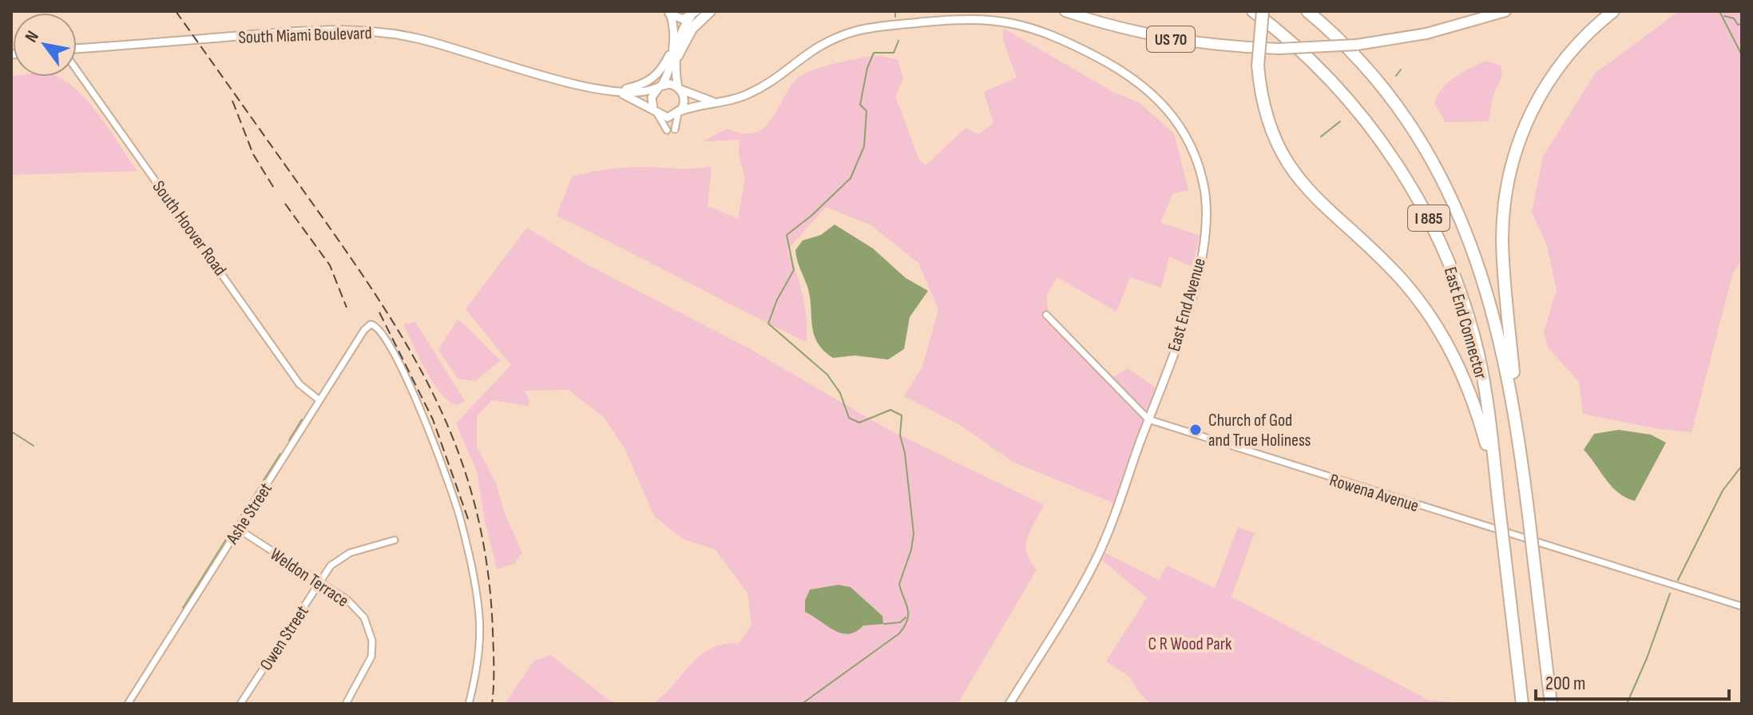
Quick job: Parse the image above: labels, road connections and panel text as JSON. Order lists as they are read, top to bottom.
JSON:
{
  "streets": {
    "highway": ["US 70", "I 885", "East End Connector"],
    "street": [
      "South Miami Boulevard",
      "South Hoover Road",
      "East End Avenue",
      "Rowena Avenue",
      "Ashe Street",
      "Weldon Terrace",
      "Owen Street"
    ]
  },
  "crossings": [
    ["South Miami Boulevard", "East End Avenue"],
    ["South Hoover Road", "Ashe Street"],
    ["East End Avenue", "Rowena Avenue"],
    ["Ashe Street", "Weldon Terrace"],
    ["Weldon Terrace", "Owen Street"]
  ],
  "parks": ["C R Wood Park"],
  "places": ["Church of God and True Holiness"],
  "scale_bar": "200 m",
  "north": "top left"
}
